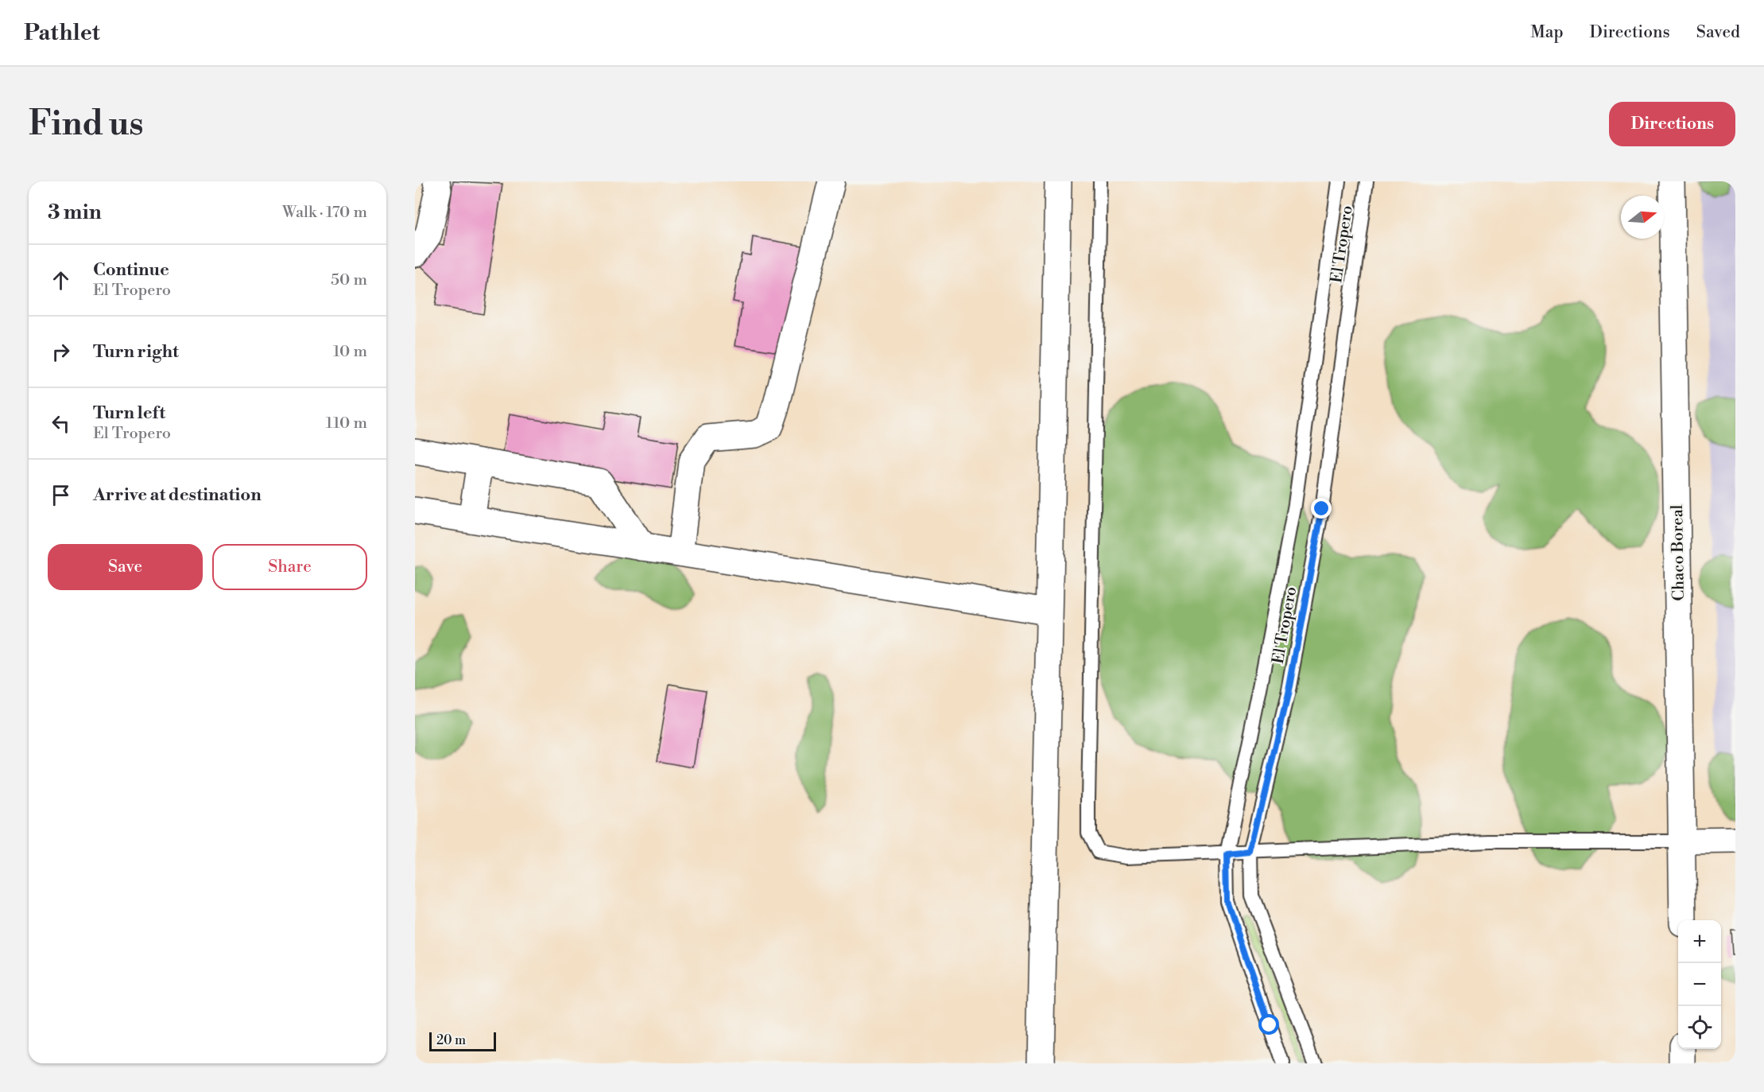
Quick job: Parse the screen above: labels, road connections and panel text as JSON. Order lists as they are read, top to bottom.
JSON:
{
  "streets": {
    "street": ["Chaco Boreal"],
    "lane": ["El Tropero"]
  },
  "scale_bar": "20 m",
  "north": "right",
  "page": {
    "header": "Pathlet",
    "nav": ["Map", "Directions", "Saved"],
    "buttons": [
      "Directions",
      ["Save", "Share"]
    ],
    "title": "Find us",
    "heading": ["3 min", "Walk · 170 m"],
    "list": [
      ["Continue", "El Tropero", "50 m"],
      ["Turn right", "10 m"],
      ["Turn left", "El Tropero", "110 m"],
      "Arrive at destination"
    ],
    "map_buttons": ["+", "−"],
    "scale": "20 m"
  }
}
